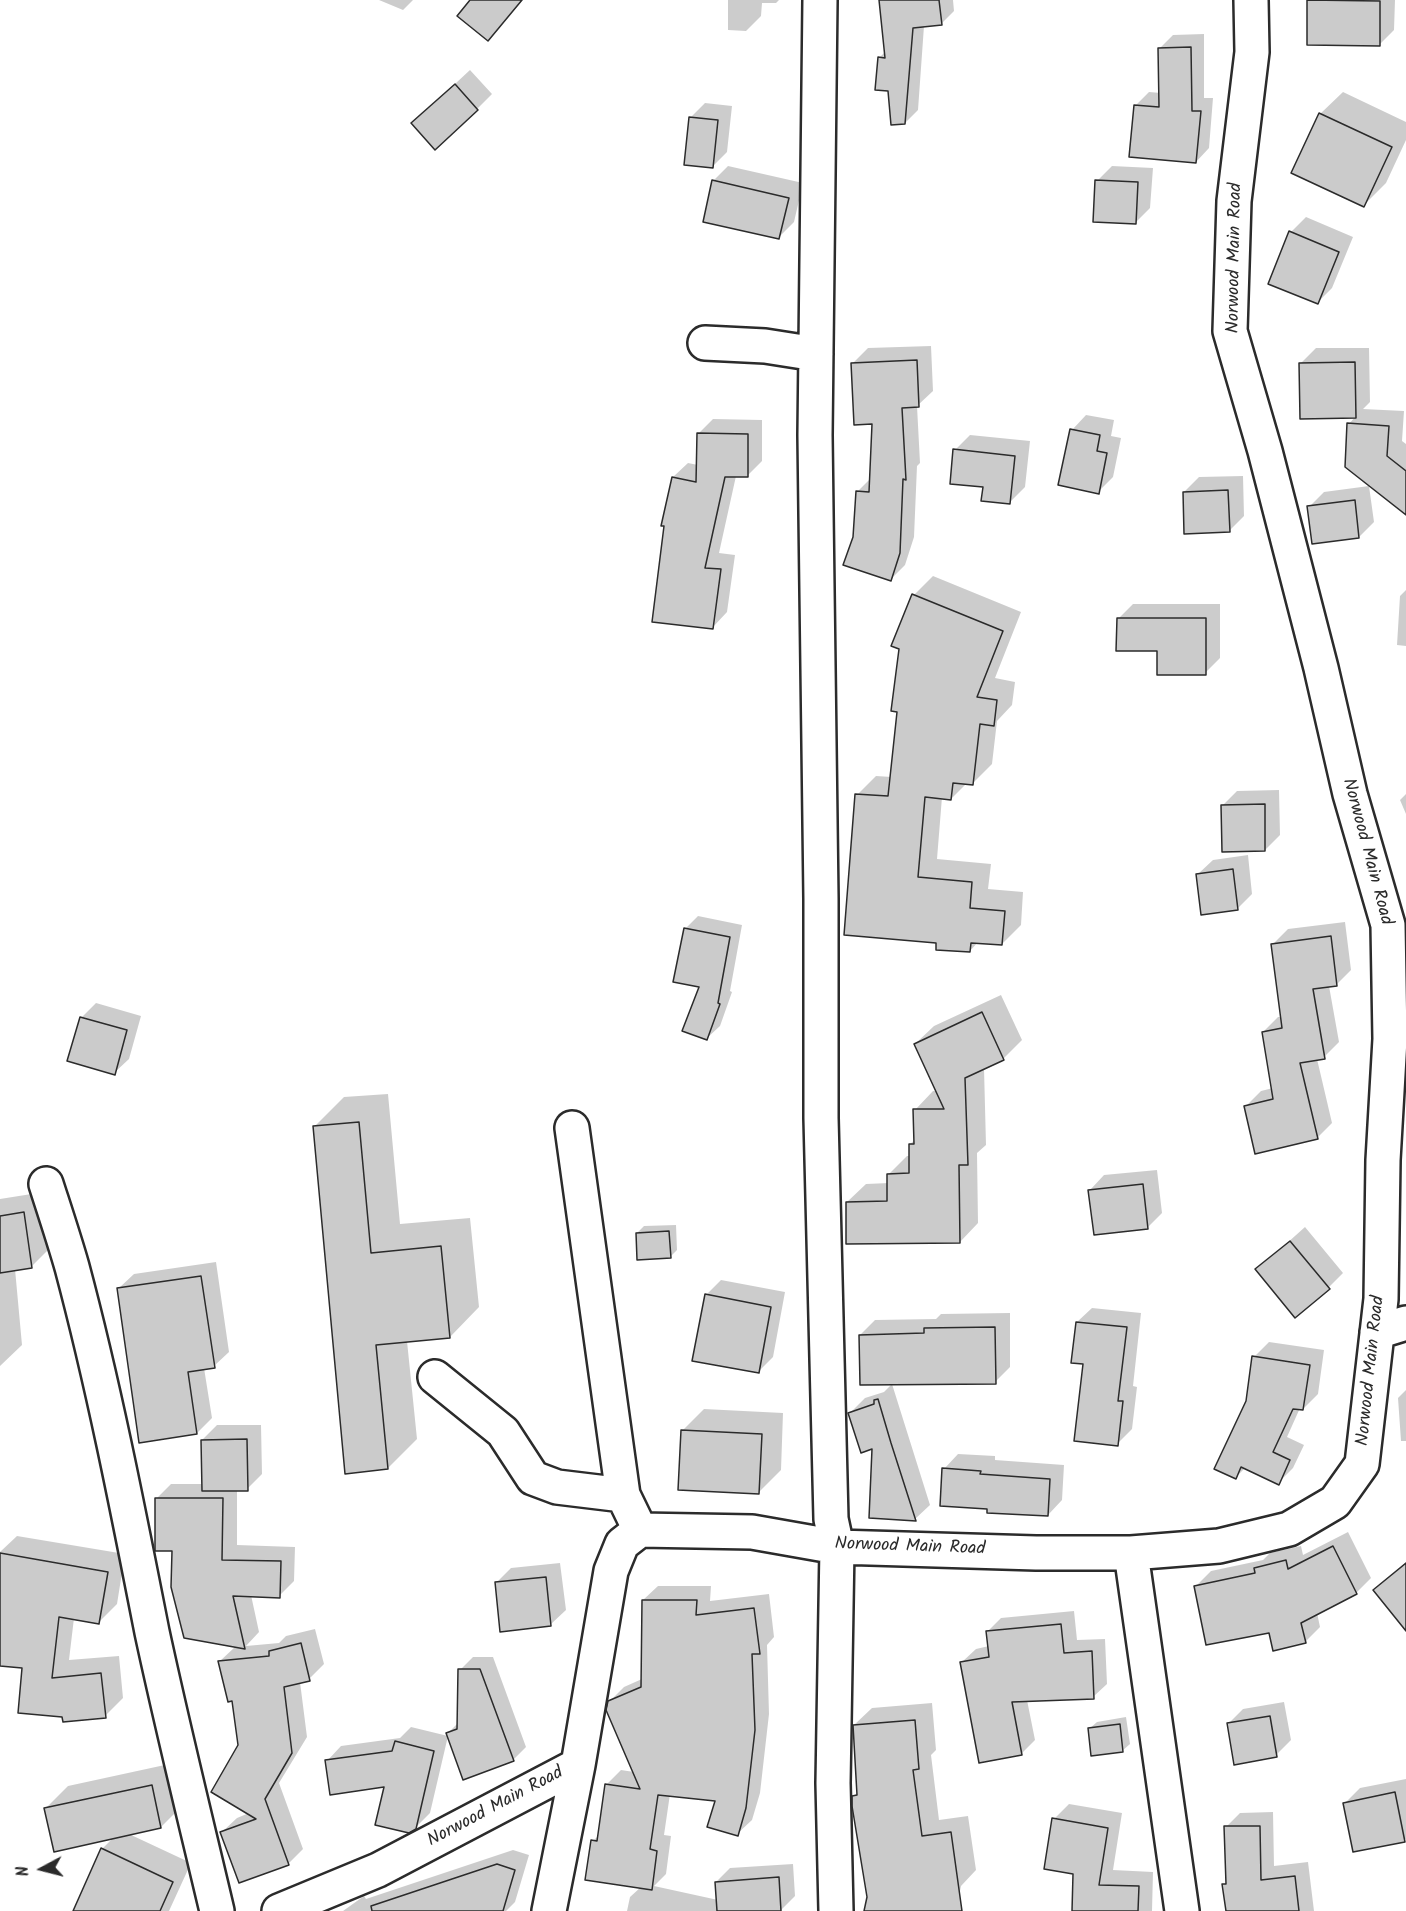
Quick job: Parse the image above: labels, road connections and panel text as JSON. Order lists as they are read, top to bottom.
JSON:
{
  "streets": {
    "street": ["Norwood Main Road"]
  },
  "north": "left"
}
